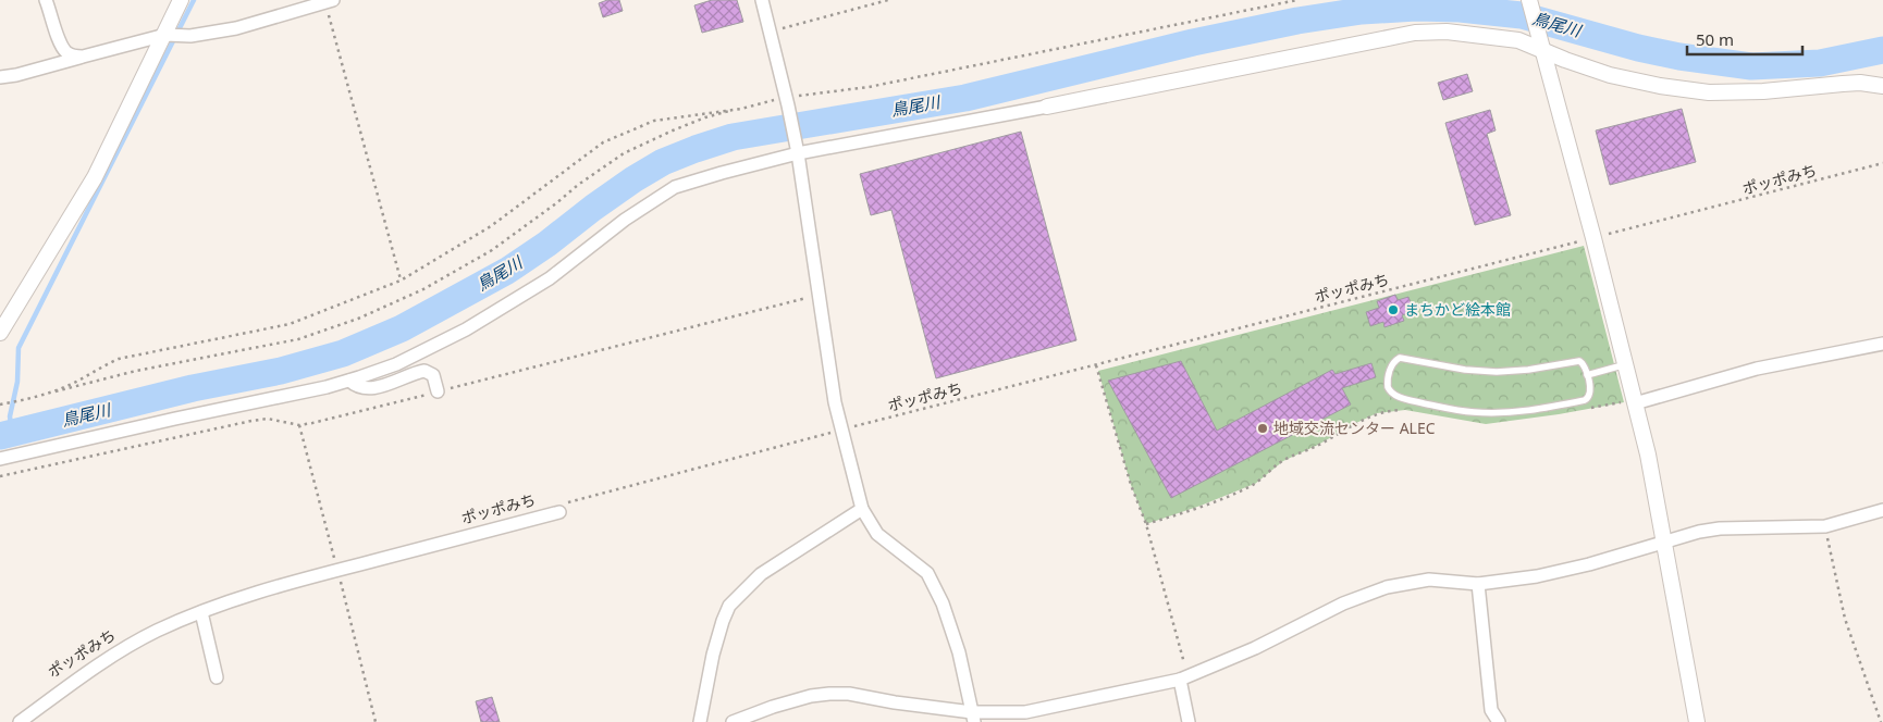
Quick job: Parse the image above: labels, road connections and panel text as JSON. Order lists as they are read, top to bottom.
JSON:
{
  "streets": {
    "path": ["ポッポみち"]
  },
  "water": ["鳥尾川"],
  "places": ["まちかど絵本館", "地域交流センター ALEC"],
  "scale_bar": "50 m"
}
